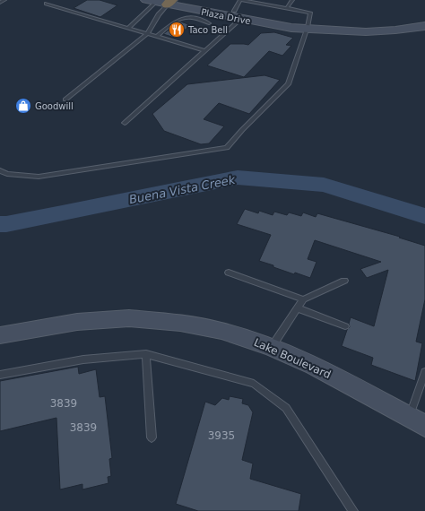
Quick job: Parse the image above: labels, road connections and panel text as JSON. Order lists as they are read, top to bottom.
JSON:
{
  "streets": {
    "main road": ["Plaza Drive", "Lake Boulevard"]
  },
  "water": ["Buena Vista Creek"],
  "places": {
    "restaurant": ["Taco Bell"],
    "shop": ["Goodwill"]
  },
  "house_numbers": ["3839", "3839", "3935"]
}
